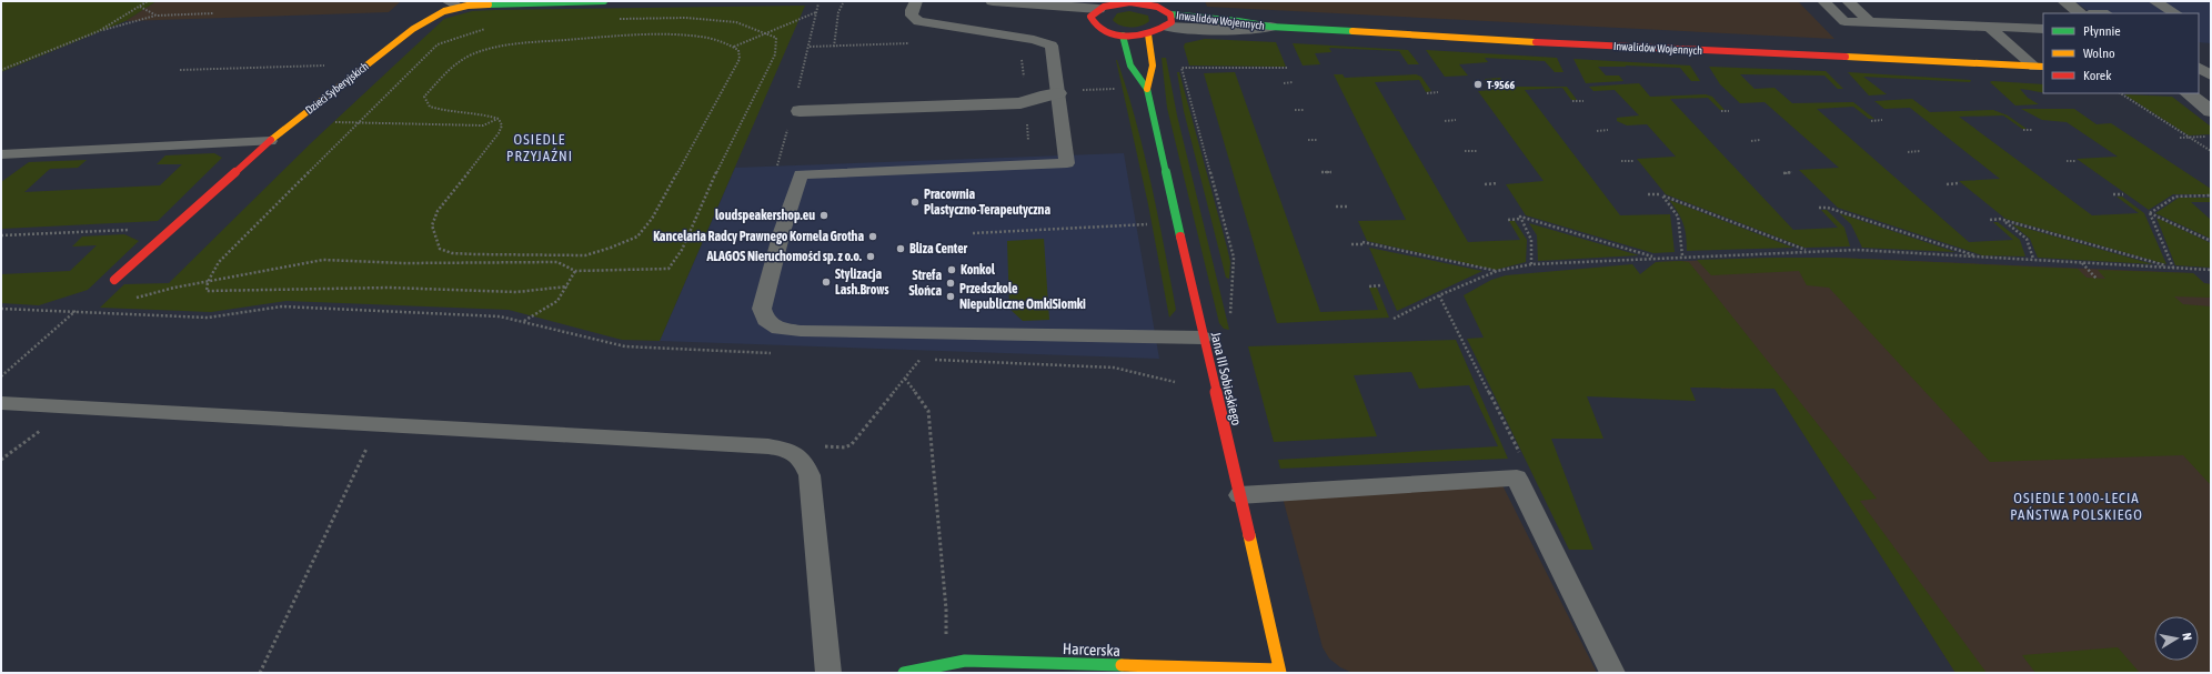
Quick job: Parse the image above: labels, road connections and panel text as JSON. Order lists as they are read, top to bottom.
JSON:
{
  "streets": {
    "street": [
      "Inwalidów Wojennych",
      "Dzieci Syberyjskich",
      "Jana III Sobieskiego",
      "Harcerska"
    ]
  },
  "crossings": [
    ["Jana III Sobieskiego", "Harcerska"]
  ],
  "districts": ["OSIEDLE PRZYJAŹNI", "OSIEDLE 1000-LECIA PAŃSTWA POLSKIEGO"],
  "places": [
    "T-9566",
    "Pracownia Plastyczno-Terapeutyczna",
    "loudspeakershop.eu",
    "Kancelaria Radcy Prawnego Kornela Grotha",
    "Bliza Center",
    "ALAGOS Nieruchomości sp. z o.o.",
    "Konkol",
    "Stylizacja Lash.Brows",
    "Strefa Słońca",
    "Przedszkole Niepubliczne OmkiSiomki"
  ],
  "legend": ["Płynnie", "Wolno", "Korek"],
  "north": "right"
}
